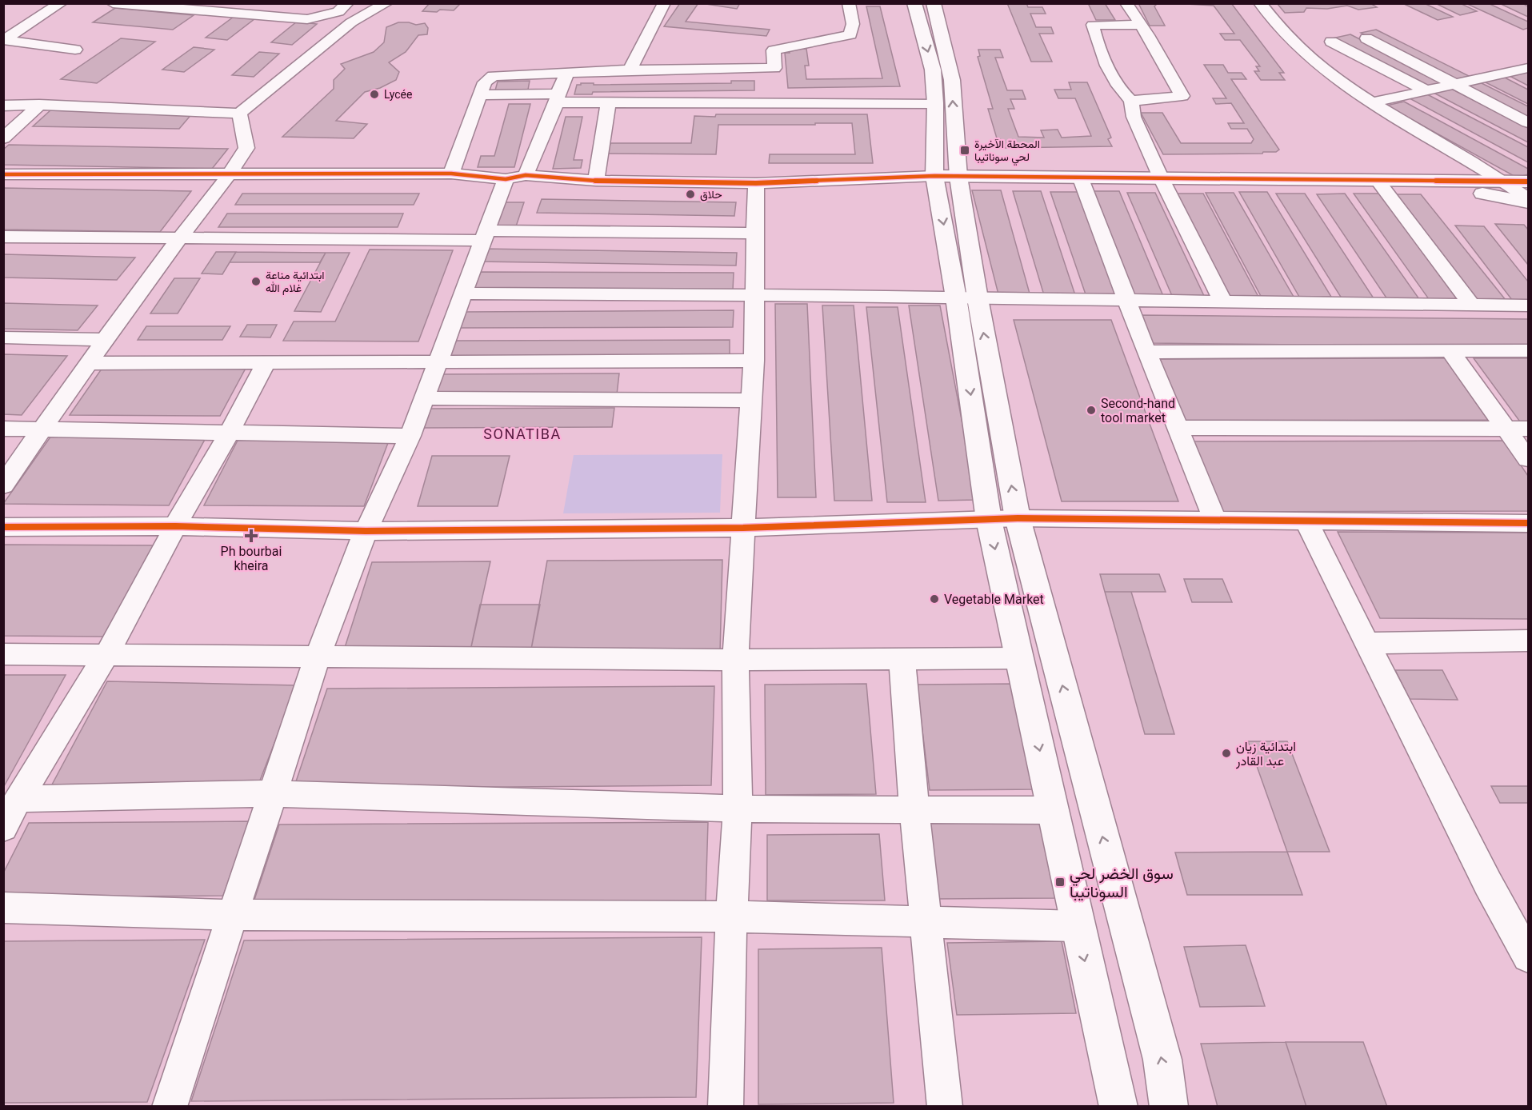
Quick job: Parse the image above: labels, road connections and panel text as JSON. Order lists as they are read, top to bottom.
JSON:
{
  "districts": ["SONATIBA"],
  "places": {
    "other": [
      "Lycée",
      "حلاق",
      "ابتدائية مناعة غلام الله",
      "Second-hand tool market",
      "Vegetable Market",
      "ابتدائية زيان عبد القادر"
    ],
    "transit": ["المحطة الآخيرة لحي سوناتيبا", "سوق الخضر لحي السوناتيبا"],
    "health": ["Ph bourbai kheira"]
  }
}
